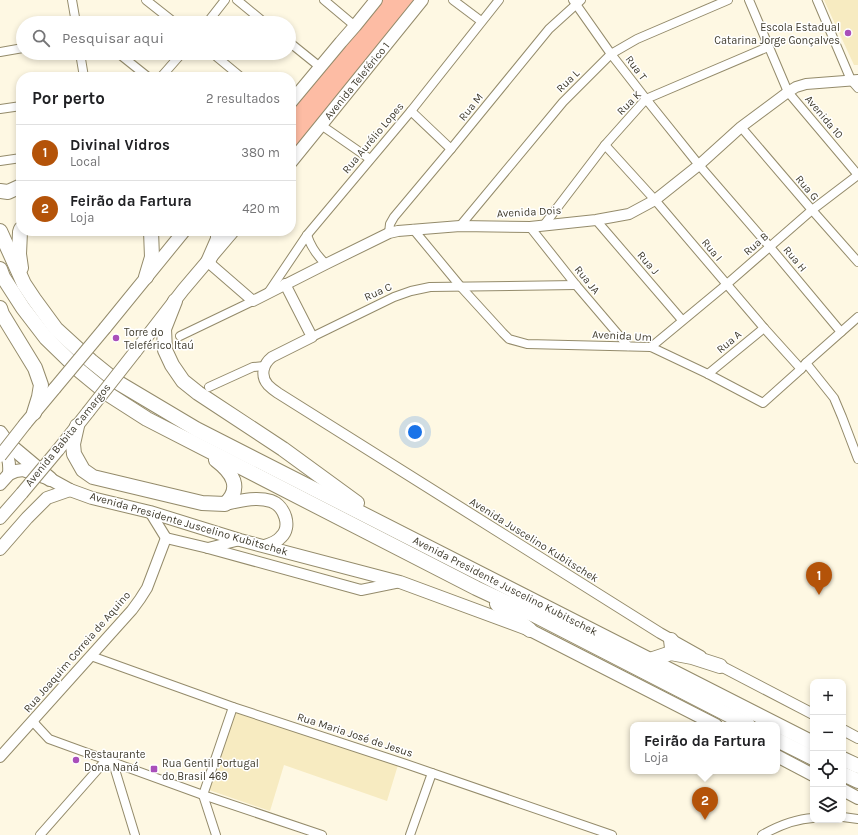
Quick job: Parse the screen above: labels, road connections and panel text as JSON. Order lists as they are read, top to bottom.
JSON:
{
  "streets": {
    "highway": ["Avenida Presidente Juscelino Kubitschek"],
    "main road": ["Avenida Teleférico 1", "Avenida Babita Camargos"],
    "street": [
      "Rua T",
      "Rua L",
      "Rua K",
      "Rua M",
      "Avenida 10",
      "Rua Aurélio Lopes",
      "Rua G",
      "Avenida Dois",
      "Rua B",
      "Rua I",
      "Rua H",
      "Rua J",
      "Rua JA",
      "Rua C",
      "Avenida Um",
      "Rua A",
      "Avenida Juscelino Kubitschek",
      "Rua Joaquim Correia de Aquino",
      "Rua Maria José de Jesus"
    ]
  },
  "crossings": [
    ["Rua T", "Rua L"],
    ["Rua T", "Rua K"],
    ["Rua T", "Rua M"],
    ["Rua T", "Avenida Dois"],
    ["Rua T", "Rua H"],
    ["Rua L", "Avenida Dois"],
    ["Rua K", "Avenida 10"],
    ["Rua K", "Avenida Dois"],
    ["Rua K", "Rua I"],
    ["Rua M", "Avenida Dois"],
    ["Avenida 10", "Avenida Dois"],
    ["Avenida 10", "Rua B"],
    ["Rua Aurélio Lopes", "Avenida Dois"],
    ["Rua G", "Avenida Dois"],
    ["Rua G", "Rua B"],
    ["Avenida Dois", "Rua I"],
    ["Avenida Dois", "Rua H"],
    ["Avenida Dois", "Rua J"],
    ["Avenida Dois", "Rua JA"],
    ["Avenida Dois", "Avenida Um"],
    ["Rua B", "Rua I"],
    ["Rua B", "Rua H"],
    ["Rua B", "Rua J"],
    ["Rua B", "Avenida Um"],
    ["Rua I", "Avenida Um"],
    ["Rua I", "Rua A"],
    ["Rua H", "Avenida Um"],
    ["Rua JA", "Rua C"],
    ["Rua JA", "Avenida Um"],
    ["Rua C", "Avenida Um"],
    ["Rua C", "Avenida Juscelino Kubitschek"],
    ["Avenida Um", "Rua A"],
    ["Avenida Presidente Juscelino Kubitschek", "Rua Joaquim Correia de Aquino"],
    ["Rua Joaquim Correia de Aquino", "Rua Maria José de Jesus"]
  ],
  "places": {
    "other": ["Escola Estadual Catarina Jorge Gonçalves", "Torre do Teleférico Itaú", "Restaurante Dona Naná"],
    "transit": ["Rua Gentil Portugal do Brasil 469"]
  },
  "page": {
    "search": "Pesquisar aqui",
    "heading": ["Por perto", "2 resultados"],
    "list": [
      {
        "mark": "1",
        "name": "Divinal Vidros",
        "note": "Local",
        "value": "380 m"
      },
      {
        "mark": "2",
        "name": "Feirão da Fartura",
        "note": "Loja",
        "value": "420 m"
      }
    ],
    "pins": ["1", "2"],
    "map_buttons": ["+", "−"],
    "popup": ["Feirão da Fartura", "Loja"]
  }
}
